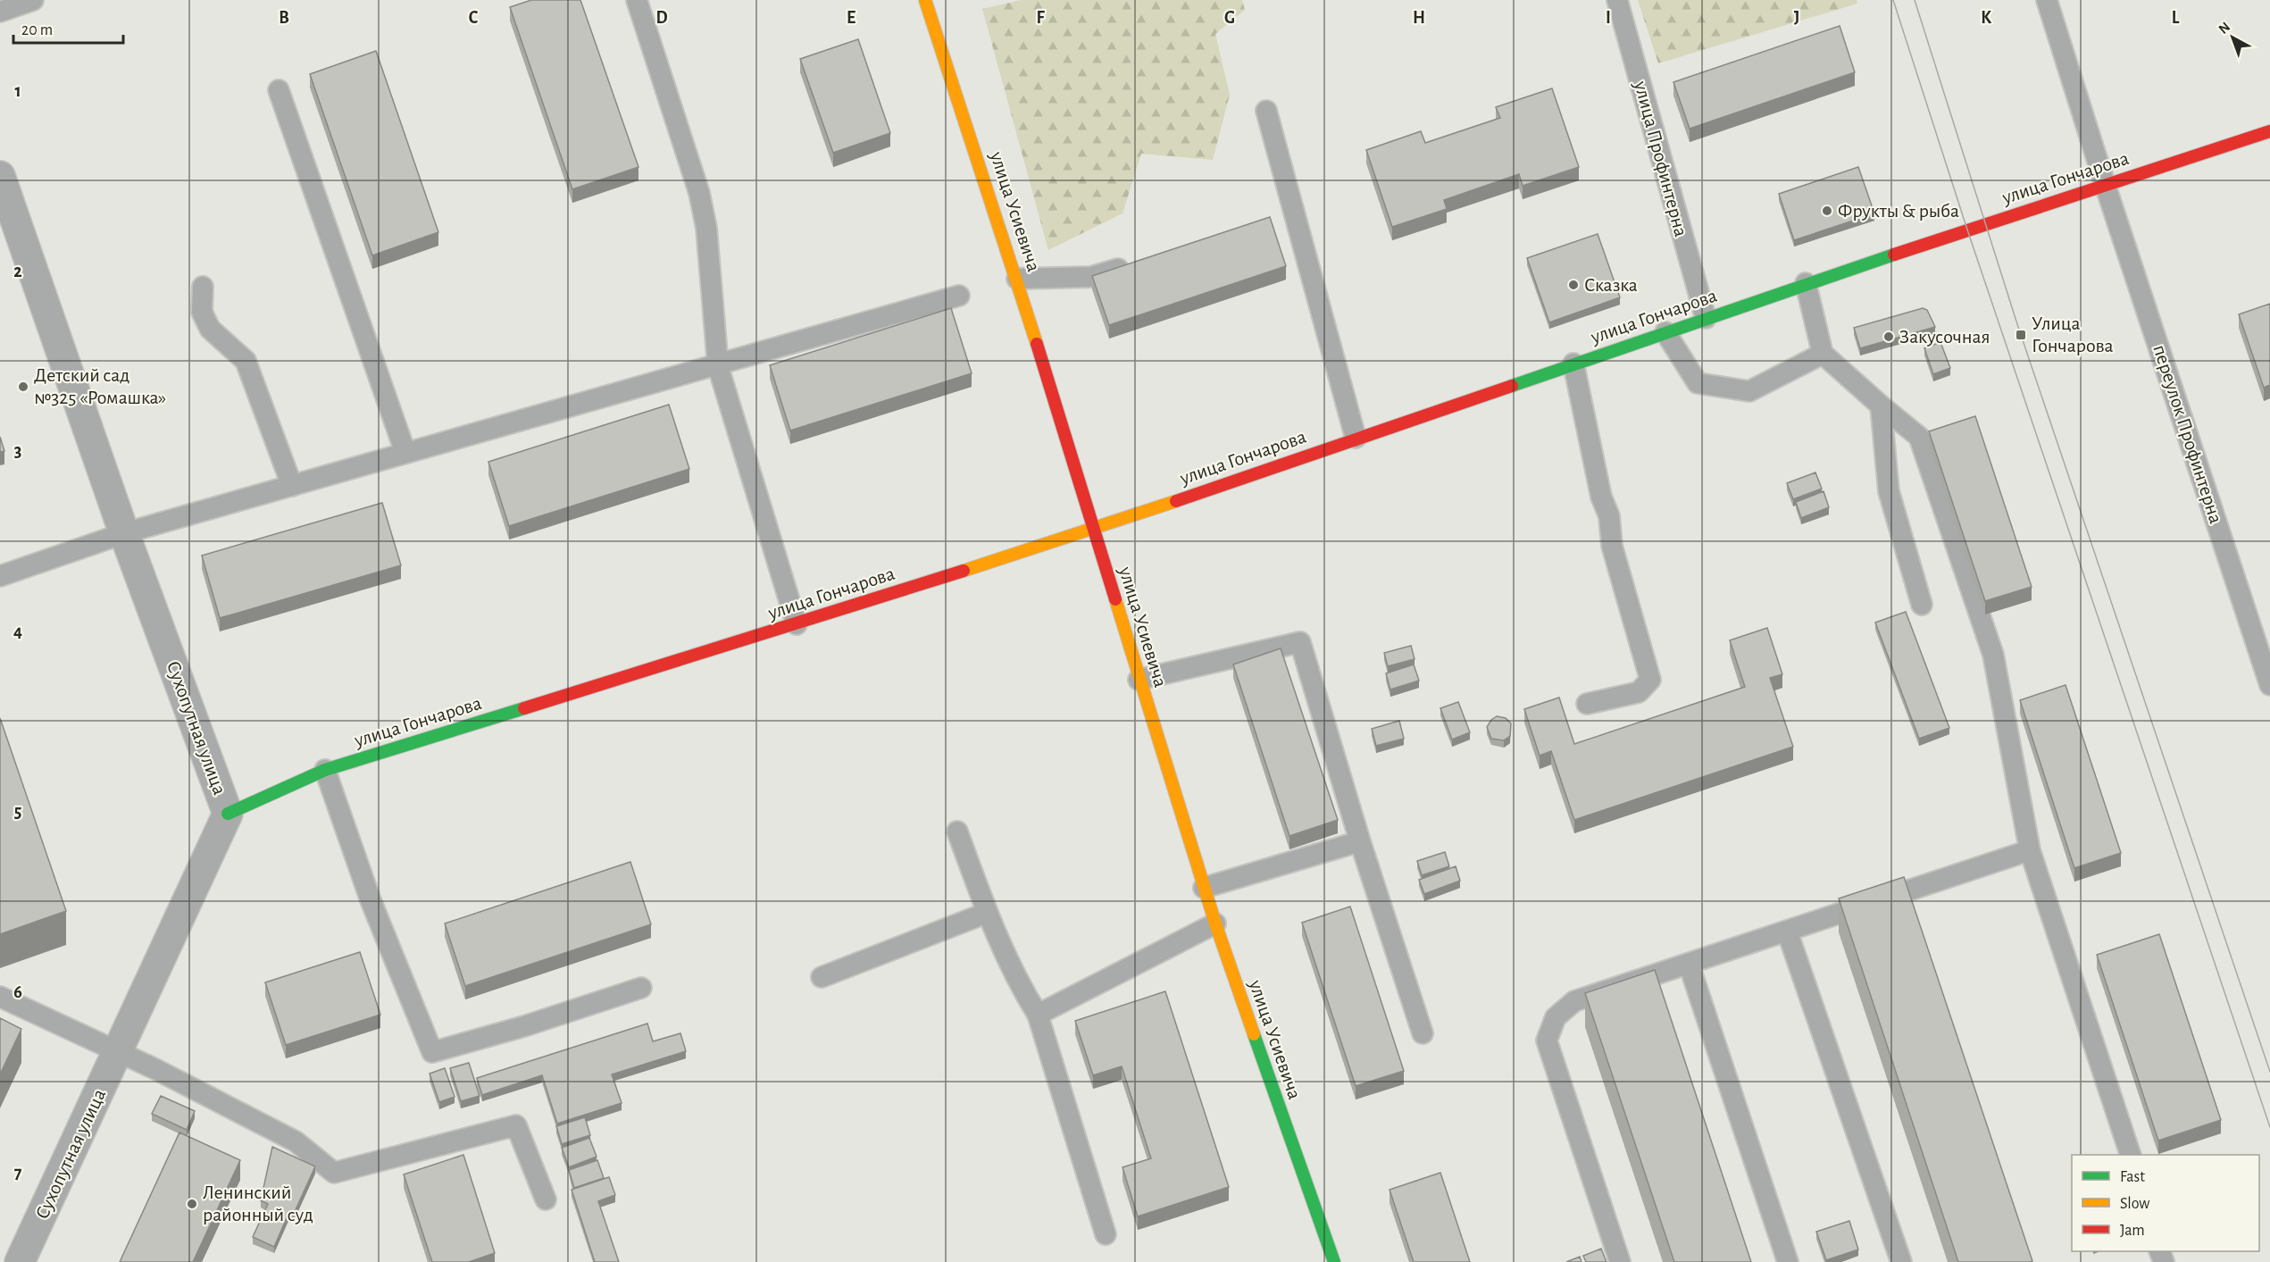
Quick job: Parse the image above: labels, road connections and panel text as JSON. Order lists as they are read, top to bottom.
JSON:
{
  "streets": {
    "street": ["улица Гончарова", "улица Усиевича", "Сухопутная улица"],
    "lane": ["улица Профинтерна", "переулок Профинтерна"]
  },
  "crossings": [
    ["улица Профинтерна", "улица Гончарова"],
    ["улица Гончарова", "улица Усиевича"],
    ["улица Гончарова", "переулок Профинтерна"],
    ["улица Гончарова", "Сухопутная улица"]
  ],
  "places": {
    "other": [
      "Фрукты & рыба",
      "Сказка",
      "Закусочная",
      "Детский сад №325 «Ромашка»",
      "Ленинский районный суд"
    ],
    "transit": ["Улица Гончарова"]
  },
  "legend": ["Fast", "Slow", "Jam"],
  "scale_bar": "20 m",
  "north": "top left",
  "grid": {
    "columns": [
      "B",
      "C",
      "D",
      "E",
      "F",
      "G",
      "H",
      "I",
      "J",
      "K",
      "L"
    ],
    "rows": [
      "1",
      "2",
      "3",
      "4",
      "5",
      "6",
      "7"
    ]
  }
}
